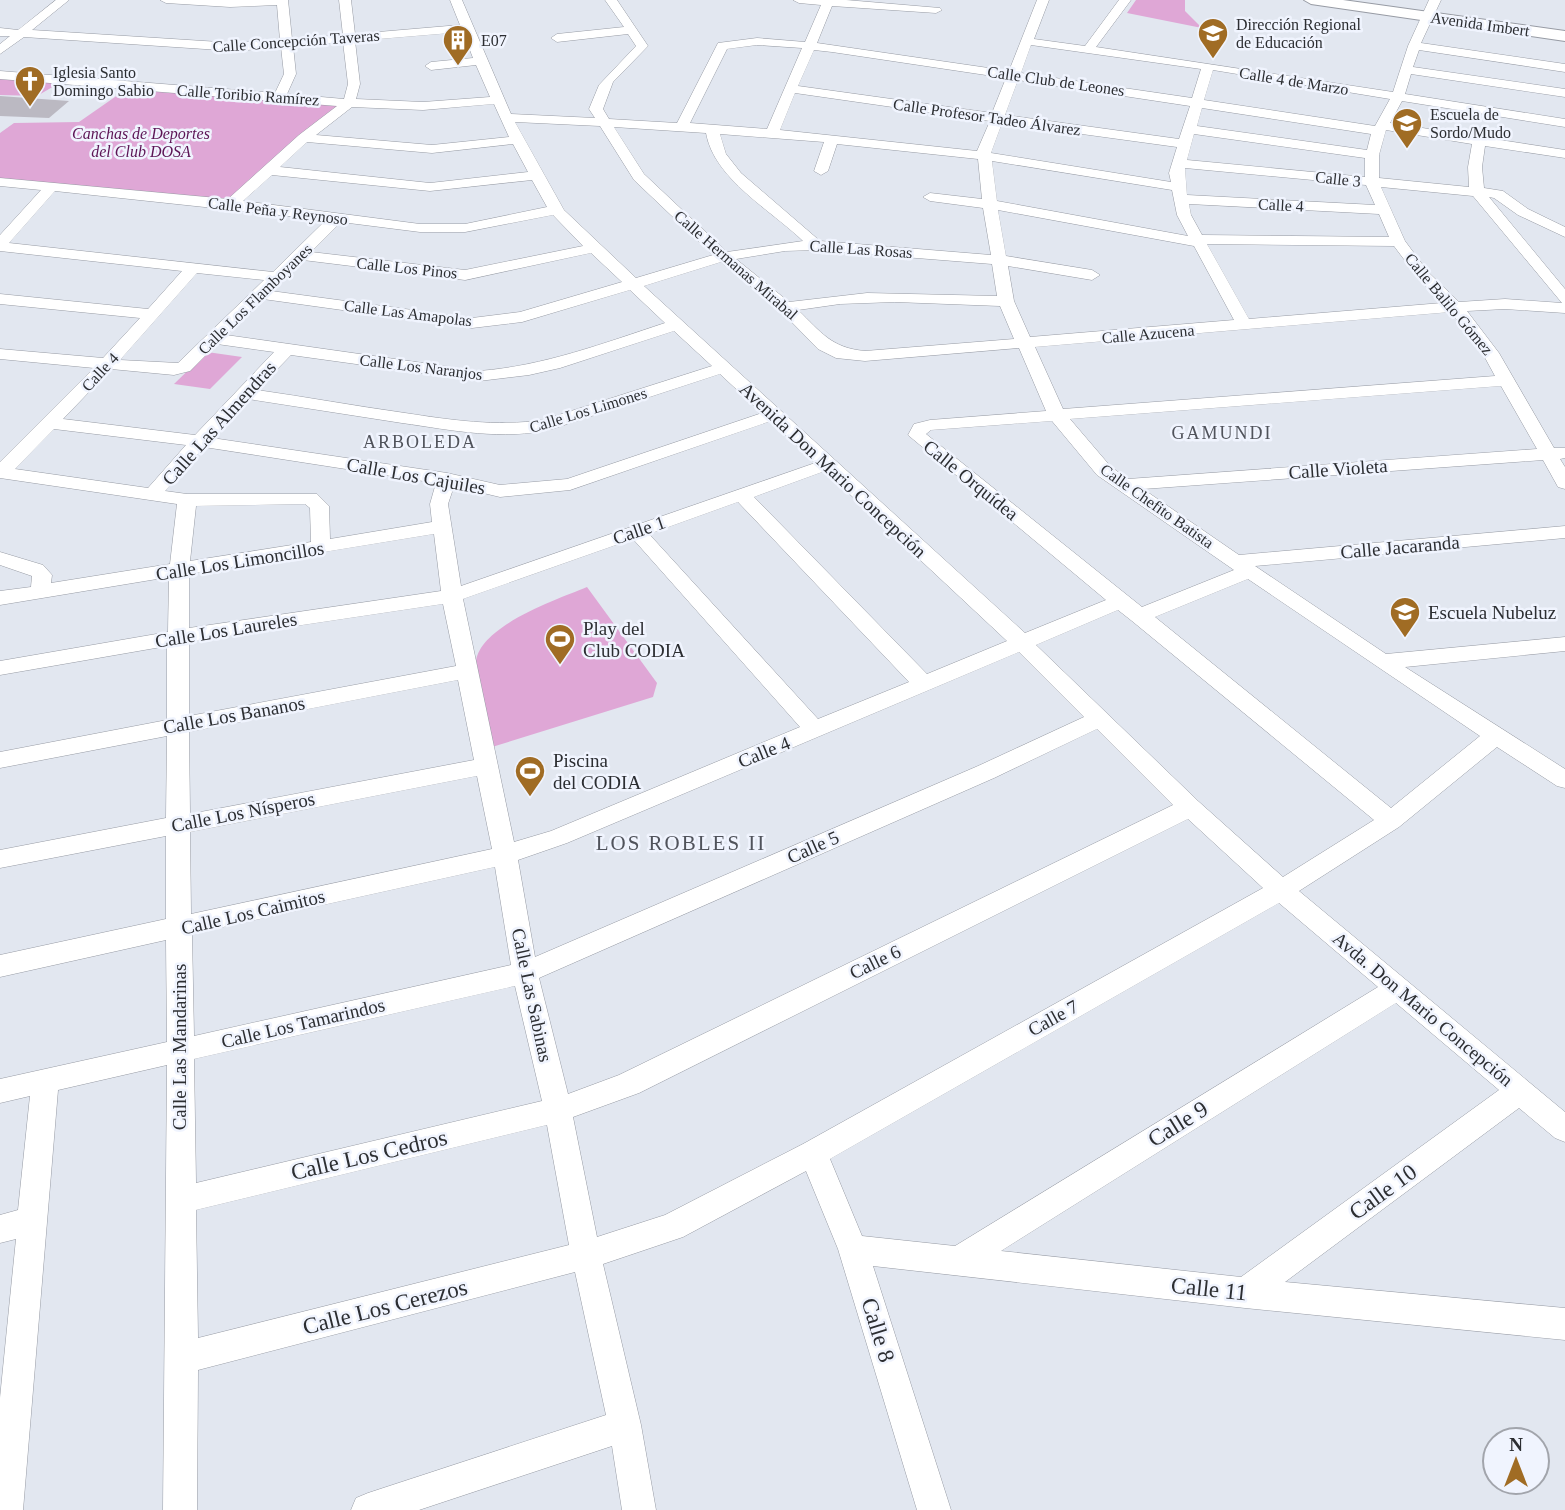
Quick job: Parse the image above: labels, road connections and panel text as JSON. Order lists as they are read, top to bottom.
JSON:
{
  "streets": {
    "main road": ["Avenida Imbert"],
    "street": [
      "Calle Concepción Taveras",
      "Calle Club de Leones",
      "Calle 4 de Marzo",
      "Calle Toribio Ramírez",
      "Calle Profesor Tadeo Álvarez",
      "Calle 3",
      "Calle 4",
      "Calle Peña y Reynoso",
      "Calle Las Rosas",
      "Calle Hermanas Mirabal",
      "Calle Los Pinos",
      "Calle Los Flamboyanes",
      "Calle Balilo Gómez",
      "Calle Las Amapolas",
      "Calle Azucena",
      "Calle Los Naranjos",
      "Calle Los Limones",
      "Calle Las Almendras",
      "Calle Violeta",
      "Avenida Don Mario Concepción",
      "Calle Los Cajuiles",
      "Calle Orquídea",
      "Calle Chefito Batista",
      "Calle 1",
      "Calle Jacaranda",
      "Calle Los Limoncillos",
      "Calle Los Laureles",
      "Calle Los Bananos",
      "Calle Los Nísperos",
      "Calle 5",
      "Calle Los Caimitos",
      "Calle 6",
      "Calle Las Sabinas",
      "Avda. Don Mario Concepción",
      "Calle 7",
      "Calle Los Tamarindos",
      "Calle Las Mandarinas",
      "Calle 9",
      "Calle Los Cedros",
      "Calle 10",
      "Calle 11",
      "Calle Los Cerezos",
      "Calle 8"
    ]
  },
  "crossings": [
    ["Avenida Imbert", "Calle Balilo Gómez"],
    ["Calle Concepción Taveras", "Avenida Don Mario Concepción"],
    ["Calle Club de Leones", "Calle 4"],
    ["Calle Club de Leones", "Calle Balilo Gómez"],
    ["Calle Club de Leones", "Calle Chefito Batista"],
    ["Calle 4 de Marzo", "Calle Balilo Gómez"],
    ["Calle 4 de Marzo", "Calle Chefito Batista"],
    ["Calle Toribio Ramírez", "Avenida Don Mario Concepción"],
    ["Calle Profesor Tadeo Álvarez", "Calle Balilo Gómez"],
    ["Calle Profesor Tadeo Álvarez", "Calle Chefito Batista"],
    ["Calle 3", "Calle Balilo Gómez"],
    ["Calle 4", "Calle Hermanas Mirabal"],
    ["Calle 4", "Calle Los Flamboyanes"],
    ["Calle 4", "Calle Balilo Gómez"],
    ["Calle 4", "Avenida Don Mario Concepción"],
    ["Calle 4", "Calle Los Cajuiles"],
    ["Calle 4", "Calle Orquídea"],
    ["Calle 4", "Calle Chefito Batista"],
    ["Calle 4", "Calle Los Caimitos"],
    ["Calle 4", "Calle Las Sabinas"],
    ["Calle Peña y Reynoso", "Calle Los Flamboyanes"],
    ["Calle Peña y Reynoso", "Avenida Don Mario Concepción"],
    ["Calle Las Rosas", "Calle Hermanas Mirabal"],
    ["Calle Las Rosas", "Calle Las Amapolas"],
    ["Calle Las Rosas", "Avenida Don Mario Concepción"],
    ["Calle Las Rosas", "Calle Chefito Batista"],
    ["Calle Hermanas Mirabal", "Calle Azucena"],
    ["Calle Los Pinos", "Calle Los Flamboyanes"],
    ["Calle Los Pinos", "Avenida Don Mario Concepción"],
    ["Calle Los Flamboyanes", "Calle Las Amapolas"],
    ["Calle Los Flamboyanes", "Calle Los Naranjos"],
    ["Calle Balilo Gómez", "Calle Azucena"],
    ["Calle Balilo Gómez", "Calle Violeta"],
    ["Calle Balilo Gómez", "Calle Orquídea"],
    ["Calle Las Amapolas", "Avenida Don Mario Concepción"],
    ["Calle Azucena", "Calle Chefito Batista"],
    ["Calle Los Naranjos", "Calle Las Almendras"],
    ["Calle Los Naranjos", "Avenida Don Mario Concepción"],
    ["Calle Los Limones", "Calle Las Almendras"],
    ["Calle Los Limones", "Avenida Don Mario Concepción"],
    ["Calle Las Almendras", "Calle Los Cajuiles"],
    ["Calle Las Almendras", "Calle Los Limoncillos"],
    ["Calle Las Almendras", "Calle Las Mandarinas"],
    ["Calle Violeta", "Calle Chefito Batista"],
    ["Avenida Don Mario Concepción", "Calle Los Cajuiles"],
    ["Avenida Don Mario Concepción", "Calle 1"],
    ["Avenida Don Mario Concepción", "Calle 5"],
    ["Avenida Don Mario Concepción", "Calle 6"],
    ["Avenida Don Mario Concepción", "Avda. Don Mario Concepción"],
    ["Avenida Don Mario Concepción", "Calle 7"],
    ["Calle Los Cajuiles", "Calle Las Sabinas"],
    ["Calle Orquídea", "Calle Chefito Batista"],
    ["Calle Orquídea", "Calle Jacaranda"],
    ["Calle Orquídea", "Calle 7"],
    ["Calle Chefito Batista", "Calle Jacaranda"],
    ["Calle Chefito Batista", "Calle 7"],
    ["Calle 1", "Calle Los Laureles"],
    ["Calle 1", "Calle Las Sabinas"],
    ["Calle Los Limoncillos", "Calle Las Sabinas"],
    ["Calle Los Limoncillos", "Calle Las Mandarinas"],
    ["Calle Los Laureles", "Calle Las Sabinas"],
    ["Calle Los Laureles", "Calle Las Mandarinas"],
    ["Calle Los Bananos", "Calle Las Sabinas"],
    ["Calle Los Bananos", "Calle Las Mandarinas"],
    ["Calle Los Nísperos", "Calle Las Sabinas"],
    ["Calle Los Nísperos", "Calle Las Mandarinas"],
    ["Calle 5", "Calle Las Sabinas"],
    ["Calle 5", "Calle Los Tamarindos"],
    ["Calle Los Caimitos", "Calle Las Sabinas"],
    ["Calle Los Caimitos", "Calle Las Mandarinas"],
    ["Calle 6", "Calle Las Sabinas"],
    ["Calle 6", "Calle Los Cedros"],
    ["Calle Las Sabinas", "Calle 7"],
    ["Calle Las Sabinas", "Calle Los Tamarindos"],
    ["Calle Las Sabinas", "Calle Los Cedros"],
    ["Calle Las Sabinas", "Calle Los Cerezos"],
    ["Avda. Don Mario Concepción", "Calle 7"],
    ["Avda. Don Mario Concepción", "Calle 9"],
    ["Avda. Don Mario Concepción", "Calle 10"],
    ["Calle 7", "Calle Los Cerezos"],
    ["Calle 7", "Calle 8"],
    ["Calle Los Tamarindos", "Calle Las Mandarinas"],
    ["Calle Las Mandarinas", "Calle Los Cedros"],
    ["Calle Las Mandarinas", "Calle Los Cerezos"],
    ["Calle 9", "Calle 11"],
    ["Calle 10", "Calle 11"],
    ["Calle 11", "Calle 8"]
  ],
  "districts": ["GAMUNDI", "ARBOLEDA", "LOS ROBLES II"],
  "parks": ["Canchas de Deportes del Club DOSA"],
  "places": {
    "school or university": ["Dirección Regional de Educación", "Escuela de Sordo/Mudo", "Escuela Nubeluz"],
    "building": ["E07"],
    "church": ["Iglesia Santo Domingo Sabio"],
    "sports": ["Play del Club CODIA", "Piscina del CODIA"]
  },
  "north": "top"
}
